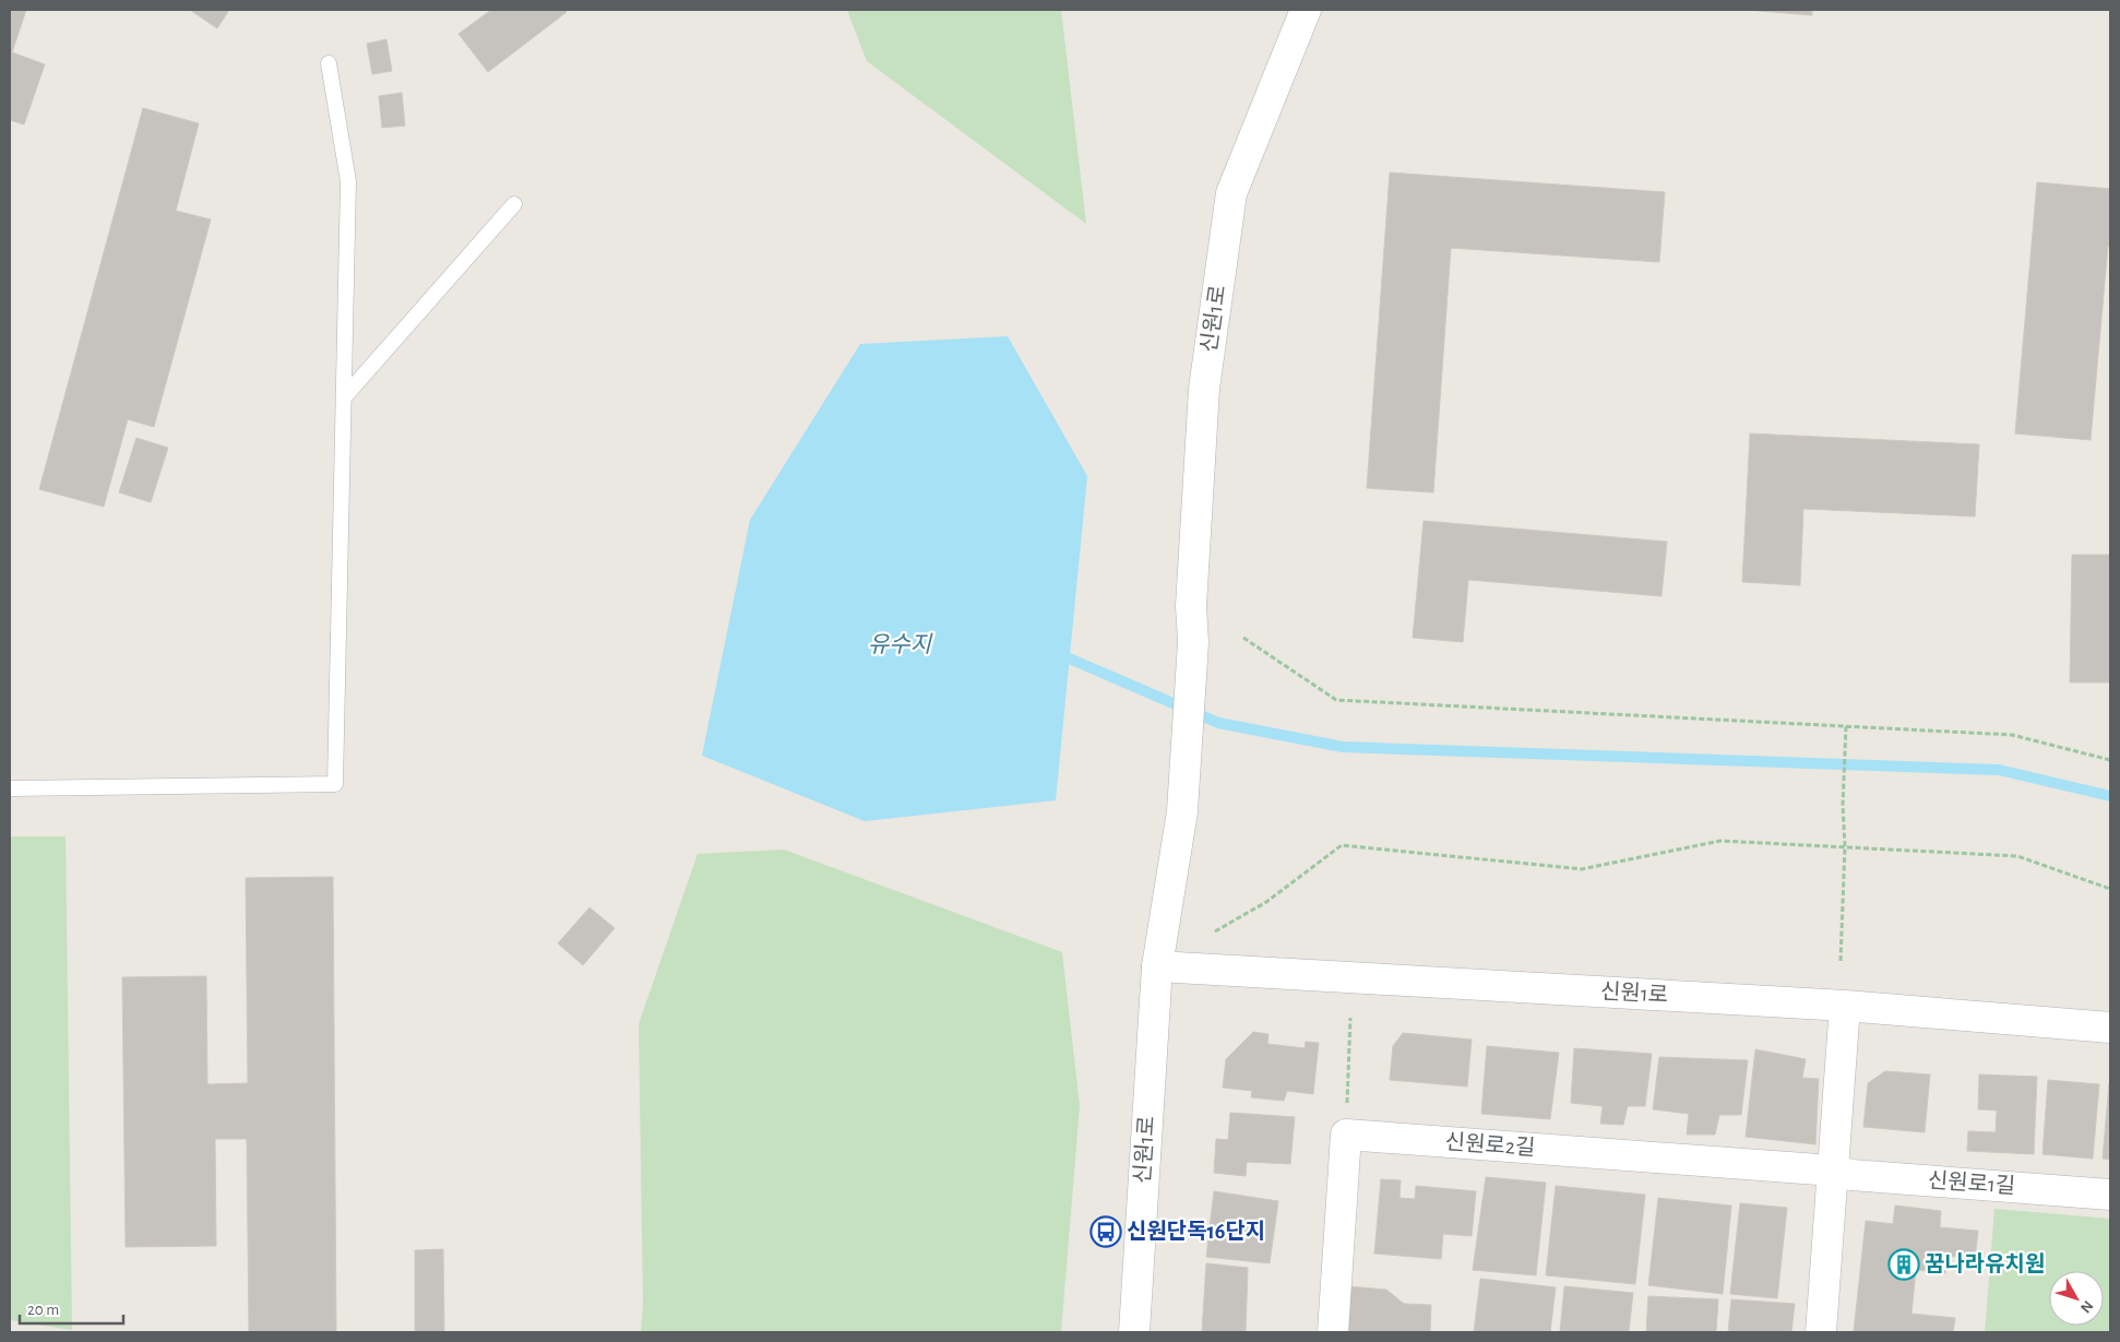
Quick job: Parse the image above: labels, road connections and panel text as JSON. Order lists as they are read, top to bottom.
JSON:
{
  "streets": {
    "street": ["신원1로", "신원로2길", "신원로1길"]
  },
  "crossings": [
    ["신원로2길", "신원로1길"]
  ],
  "water": ["유수지"],
  "places": {
    "bus stop": ["신원단독16단지"],
    "building": ["꿈나라유치원"]
  },
  "scale_bar": "20 m",
  "north": "bottom right"
}
